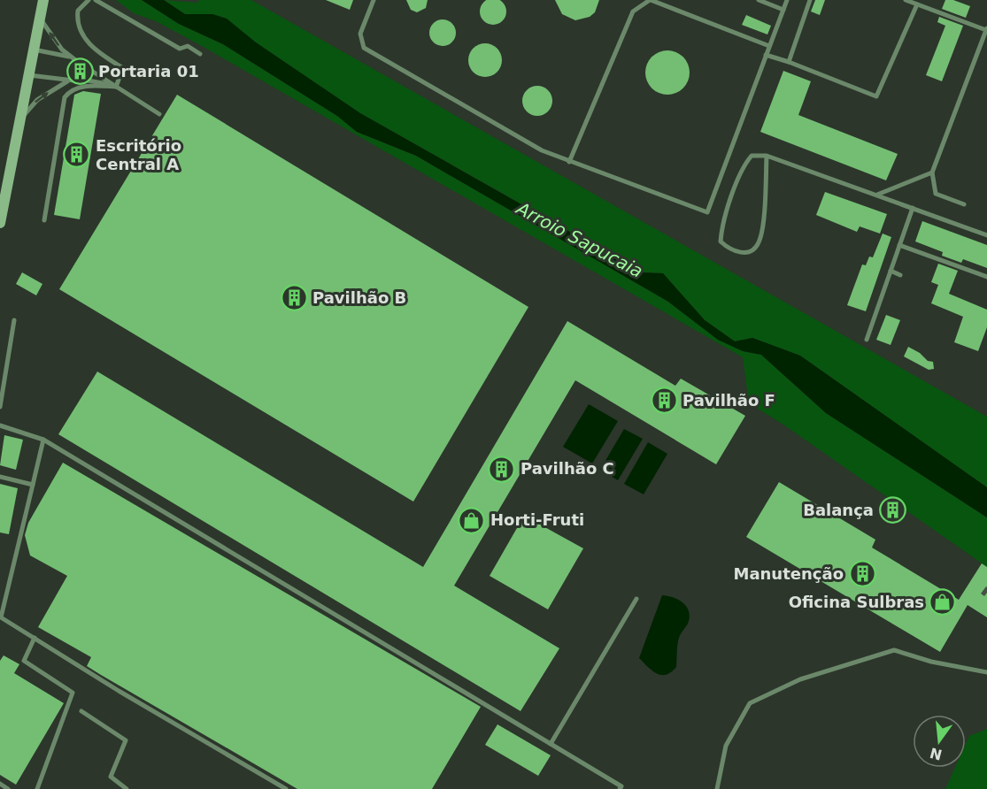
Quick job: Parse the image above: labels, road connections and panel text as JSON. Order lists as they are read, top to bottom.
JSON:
{
  "water": ["Arroio Sapucaia"],
  "places": {
    "building": [
      "Portaria 01",
      "Escritório Central A",
      "Pavilhão B",
      "Pavilhão F",
      "Pavilhão C",
      "Balança",
      "Manutenção"
    ],
    "shop": ["Horti-Fruti", "Oficina Sulbras"]
  },
  "north": "bottom"
}
